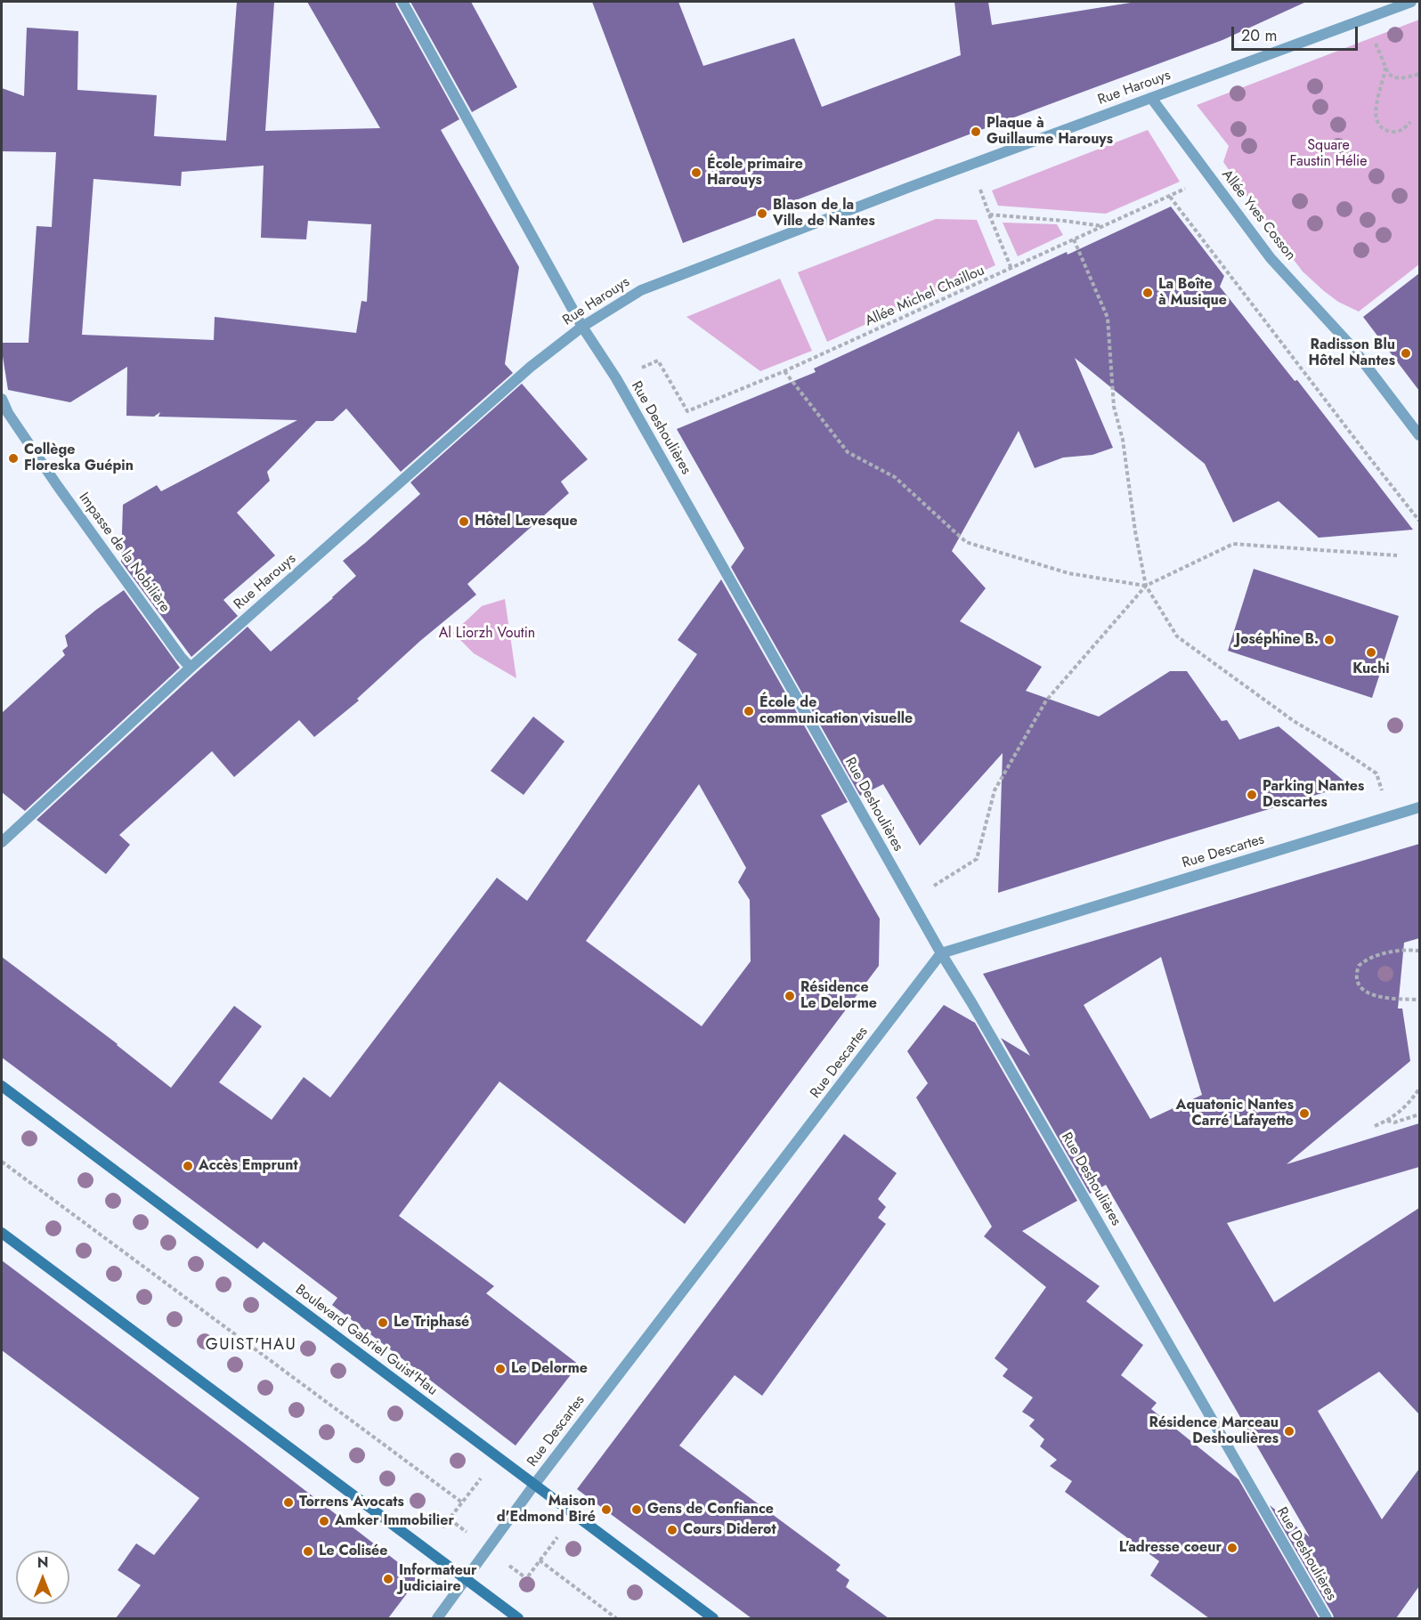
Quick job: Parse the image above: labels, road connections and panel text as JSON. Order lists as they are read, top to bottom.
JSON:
{
  "streets": {
    "main road": ["Boulevard Gabriel Guist'Hau"],
    "street": [
      "Rue Harouys",
      "Allée Yves Cosson",
      "Rue Deshoulières",
      "Impasse de la Nobilière",
      "Rue Descartes"
    ],
    "path": ["Allée Michel Chaillou"]
  },
  "crossings": [
    ["Rue Harouys", "Allée Yves Cosson"],
    ["Rue Harouys", "Rue Deshoulières"],
    ["Rue Harouys", "Impasse de la Nobilière"],
    ["Allée Michel Chaillou", "Rue Deshoulières"],
    ["Rue Deshoulières", "Rue Descartes"],
    ["Rue Descartes", "Boulevard Gabriel Guist'Hau"]
  ],
  "districts": ["GUIST'HAU"],
  "parks": ["Square Faustin Hélie", "Al Liorzh Voutin"],
  "places": [
    "Plaque à Guillaume Harouys",
    "École primaire Harouys",
    "Blason de la Ville de Nantes",
    "La Boîte à Musique",
    "Radisson Blu Hôtel Nantes",
    "Collège Floreska Guépin",
    "Hôtel Levesque",
    "Joséphine B.",
    "Kuchi",
    "École de communication visuelle",
    "Parking Nantes Descartes",
    "Résidence Le Delorme",
    "Aquatonic Nantes Carré Lafayette",
    "Accès Emprunt",
    "Le Triphasé",
    "Le Delorme",
    "Résidence Marceau Deshoulières",
    "Torrens Avocats",
    "Maison d'Edmond Biré",
    "Gens de Confiance",
    "Amker Immobilier",
    "Cours Diderot",
    "L'adresse coeur",
    "Le Colisée",
    "Informateur Judiciaire"
  ],
  "scale_bar": "20 m",
  "north": "top"
}
